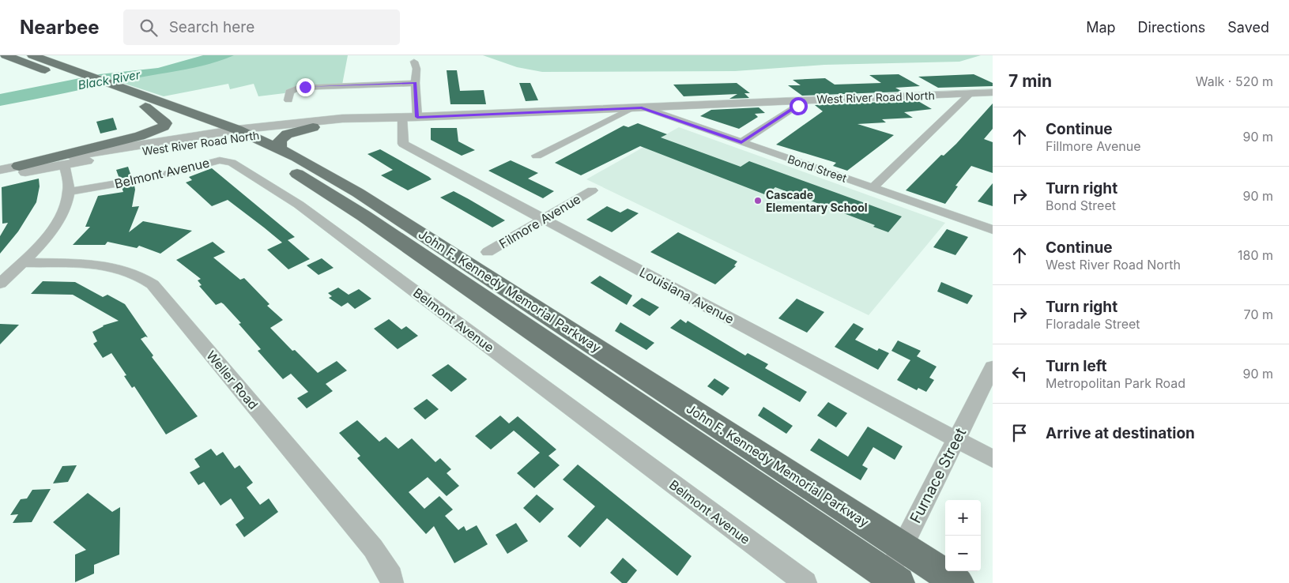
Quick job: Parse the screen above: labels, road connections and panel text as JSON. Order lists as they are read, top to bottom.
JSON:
{
  "streets": {
    "highway": ["John F. Kennedy Memorial Parkway"],
    "street": [
      "West River Road North",
      "Bond Street",
      "Belmont Avenue",
      "Filmore Avenue",
      "Louisiana Avenue",
      "Weller Road",
      "Furnace Street"
    ]
  },
  "crossings": [
    ["West River Road North", "Bond Street"],
    ["West River Road North", "John F. Kennedy Memorial Parkway"],
    ["West River Road North", "Louisiana Avenue"],
    ["Filmore Avenue", "Louisiana Avenue"],
    ["John F. Kennedy Memorial Parkway", "Furnace Street"],
    ["Louisiana Avenue", "Furnace Street"]
  ],
  "water": ["Black River"],
  "places": ["Cascade Elementary School"],
  "page": {
    "header": "Nearbee",
    "search": "Search here",
    "nav": ["Map", "Directions", "Saved"],
    "heading": ["7 min", "Walk · 520 m"],
    "list": [
      ["Continue", "Fillmore Avenue", "90 m"],
      ["Turn right", "Bond Street", "90 m"],
      ["Continue", "West River Road North", "180 m"],
      ["Turn right", "Floradale Street", "70 m"],
      ["Turn left", "Metropolitan Park Road", "90 m"],
      "Arrive at destination"
    ],
    "map_buttons": ["+", "−"]
  }
}
